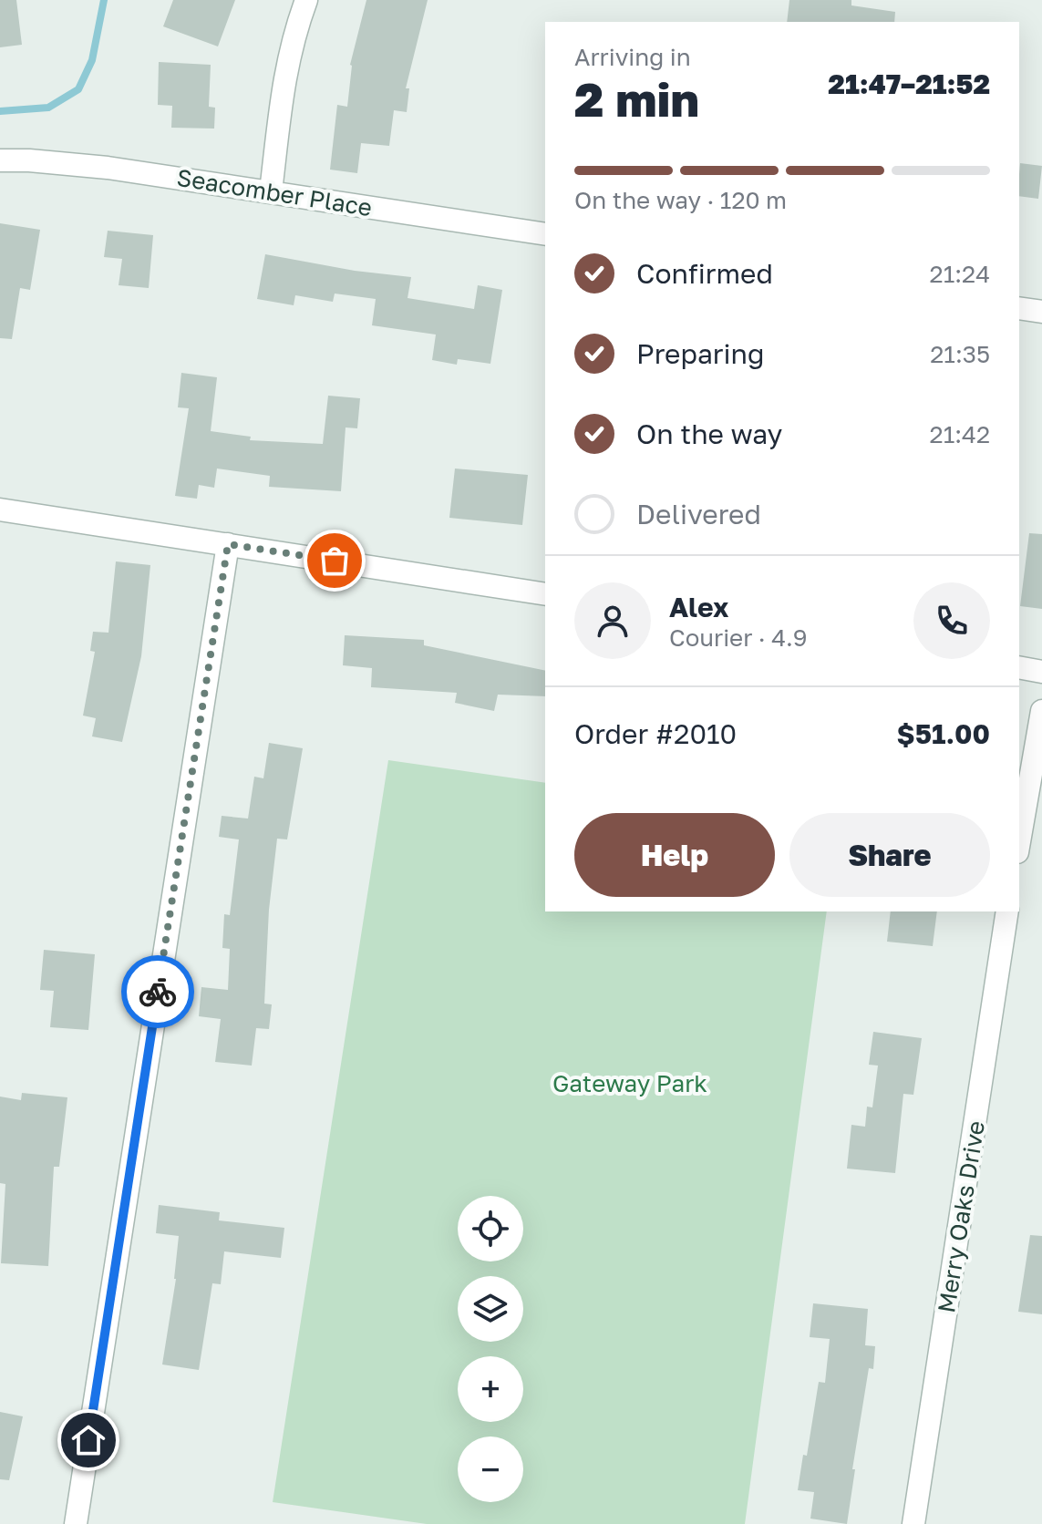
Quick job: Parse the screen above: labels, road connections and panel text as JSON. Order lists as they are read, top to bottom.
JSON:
{
  "streets": {
    "street": ["Seacomber Place", "Merry Oaks Drive"]
  },
  "parks": ["Gateway Park"],
  "page": {
    "heading": ["2 min", "Arriving in", "21:47–21:52"],
    "panel": [
      "Alex",
      "Courier · 4.9",
      "Order #2010",
      "$51.00"
    ],
    "bar": "On the way · 120 m",
    "list": [
      ["Confirmed", "21:24"],
      ["Preparing", "21:35"],
      ["On the way", "21:42"],
      "Delivered"
    ],
    "buttons": ["Help", "Share"],
    "map_buttons": ["+", "−"]
  }
}
